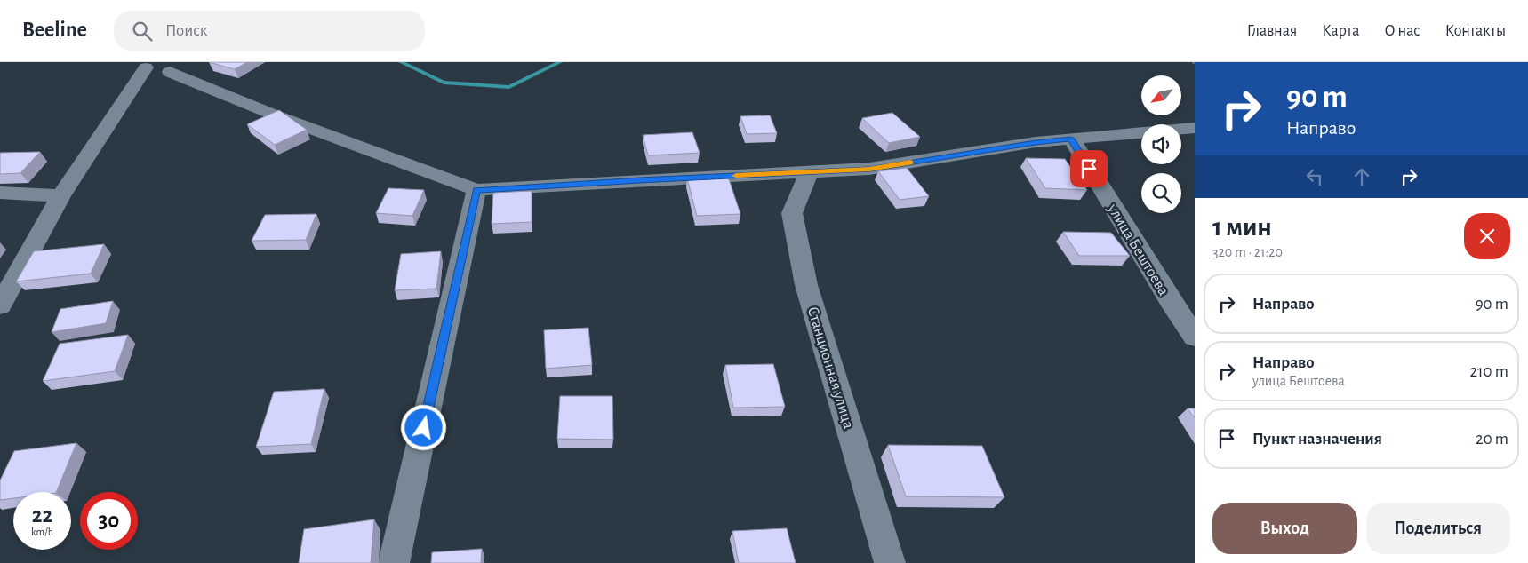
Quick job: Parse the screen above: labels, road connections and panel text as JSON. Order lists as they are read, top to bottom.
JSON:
{
  "streets": {
    "street": ["улица Бештоева", "Станционная улица"]
  },
  "north": "bottom left",
  "page": {
    "header": "Beeline",
    "search": "Поиск",
    "nav": [
      "Главная",
      "Карта",
      "О нас",
      "Контакты"
    ],
    "turn": ["90 m", "Направо"],
    "heading": ["1 мин", "320 m · 21:20"],
    "list": [
      {
        "name": "Направо",
        "value": "90 m"
      },
      {
        "name": "Направо",
        "note": "улица Бештоева",
        "value": "210 m"
      },
      {
        "name": "Пункт назначения",
        "value": "20 m"
      }
    ],
    "speed": "22 km/h",
    "limit": "30",
    "buttons": ["Выход", "Поделиться"]
  }
}
